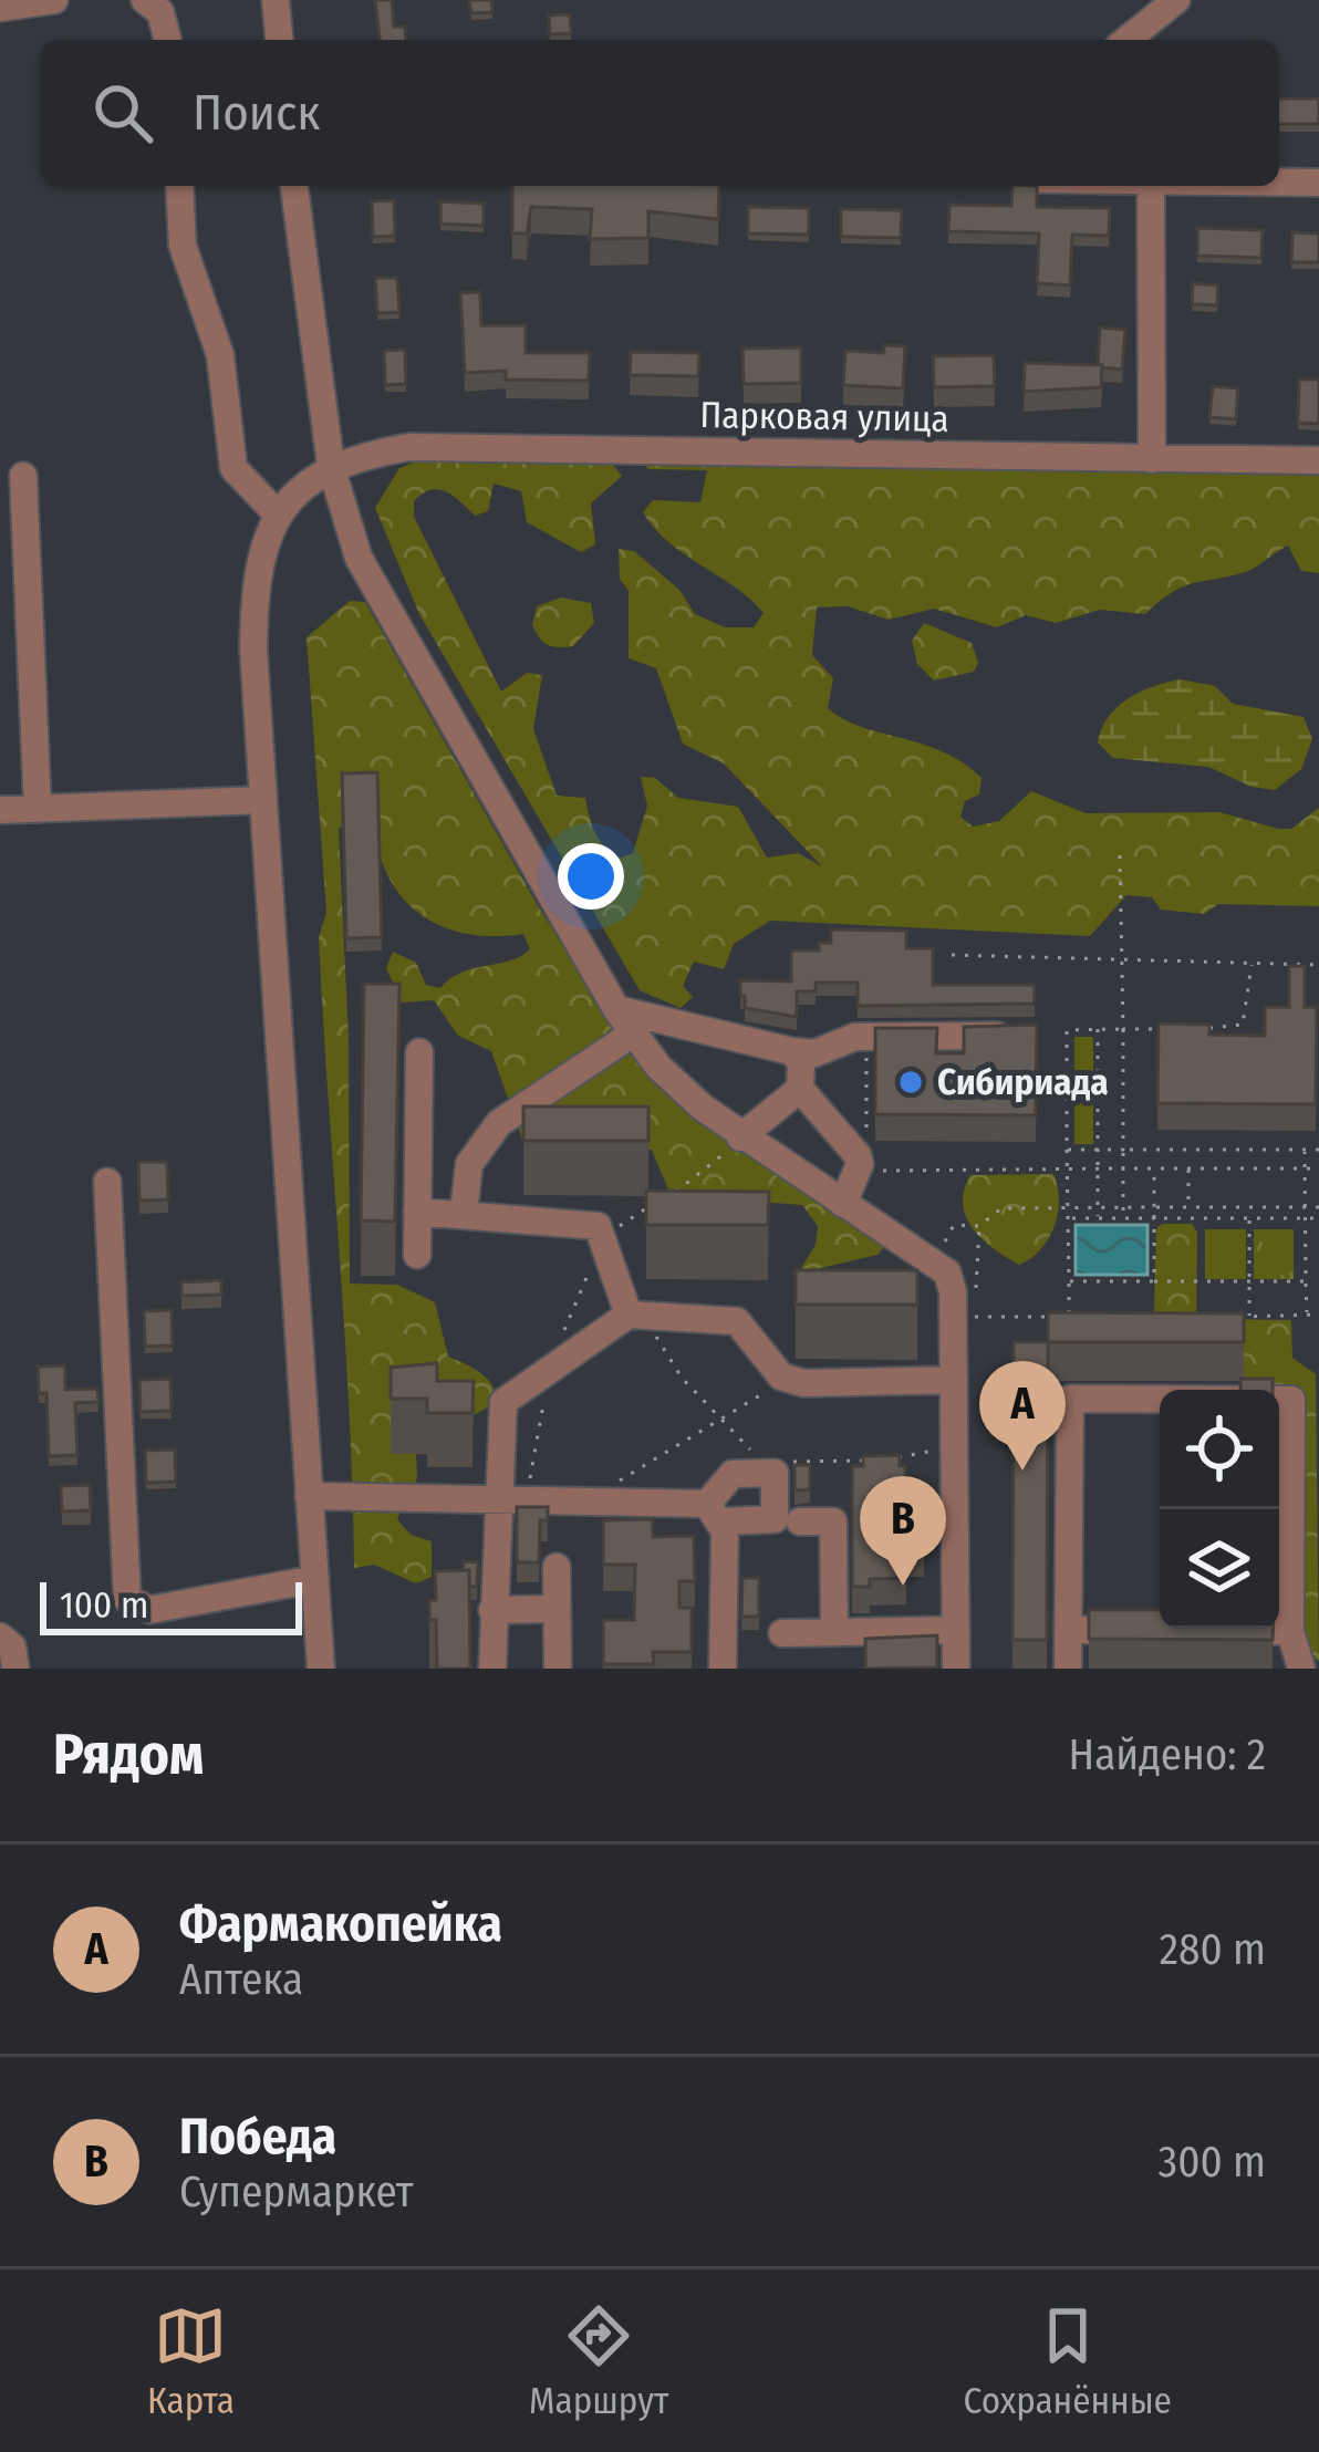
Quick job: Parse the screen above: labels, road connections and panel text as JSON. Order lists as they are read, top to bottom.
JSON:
{
  "streets": {
    "street": ["Парковая улица"]
  },
  "places": ["Сибириада"],
  "scale_bar": "100 m",
  "page": {
    "search": "Поиск",
    "pins": ["A", "B"],
    "scale": "100 m",
    "heading": ["Рядом", "Найдено: 2"],
    "list": [
      {
        "mark": "A",
        "name": "Фармакопейка",
        "note": "Аптека",
        "value": "280 m"
      },
      {
        "mark": "B",
        "name": "Победа",
        "note": "Супермаркет",
        "value": "300 m"
      }
    ],
    "nav": ["Карта", "Маршрут", "Сохранённые"]
  }
}
